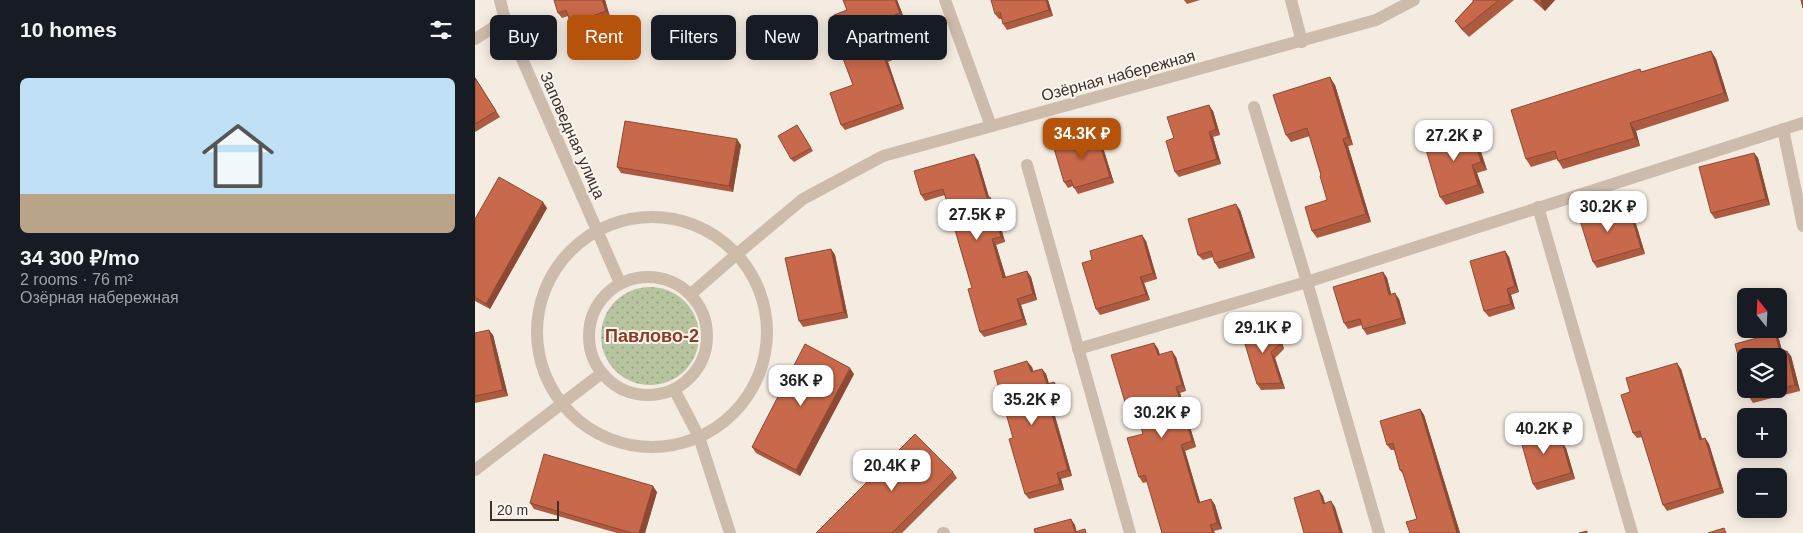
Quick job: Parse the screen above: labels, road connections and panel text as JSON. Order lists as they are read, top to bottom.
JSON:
{
  "streets": {
    "street": ["Озёрная набережная", "Заповедная улица"]
  },
  "crossings": [
    ["Озёрная набережная", "Заповедная улица"]
  ],
  "districts": ["Павлово-2"],
  "scale_bar": "20 m",
  "north": "top",
  "page": {
    "heading": "10 homes",
    "chip": [
      "Buy",
      "Rent",
      "Filters",
      "New",
      "Apartment"
    ],
    "list": [
      {
        "name": "34 300 ₽/mo",
        "note": "2 rooms · 76 m² · Озёрная набережная"
      }
    ],
    "price": [
      "34.3K ₽",
      "27.2K ₽",
      "30.2K ₽",
      "27.5K ₽",
      "29.1K ₽",
      "36K ₽",
      "35.2K ₽",
      "30.2K ₽",
      "40.2K ₽",
      "20.4K ₽"
    ],
    "map_buttons": ["+", "−"],
    "scale": "20 m"
  }
}
